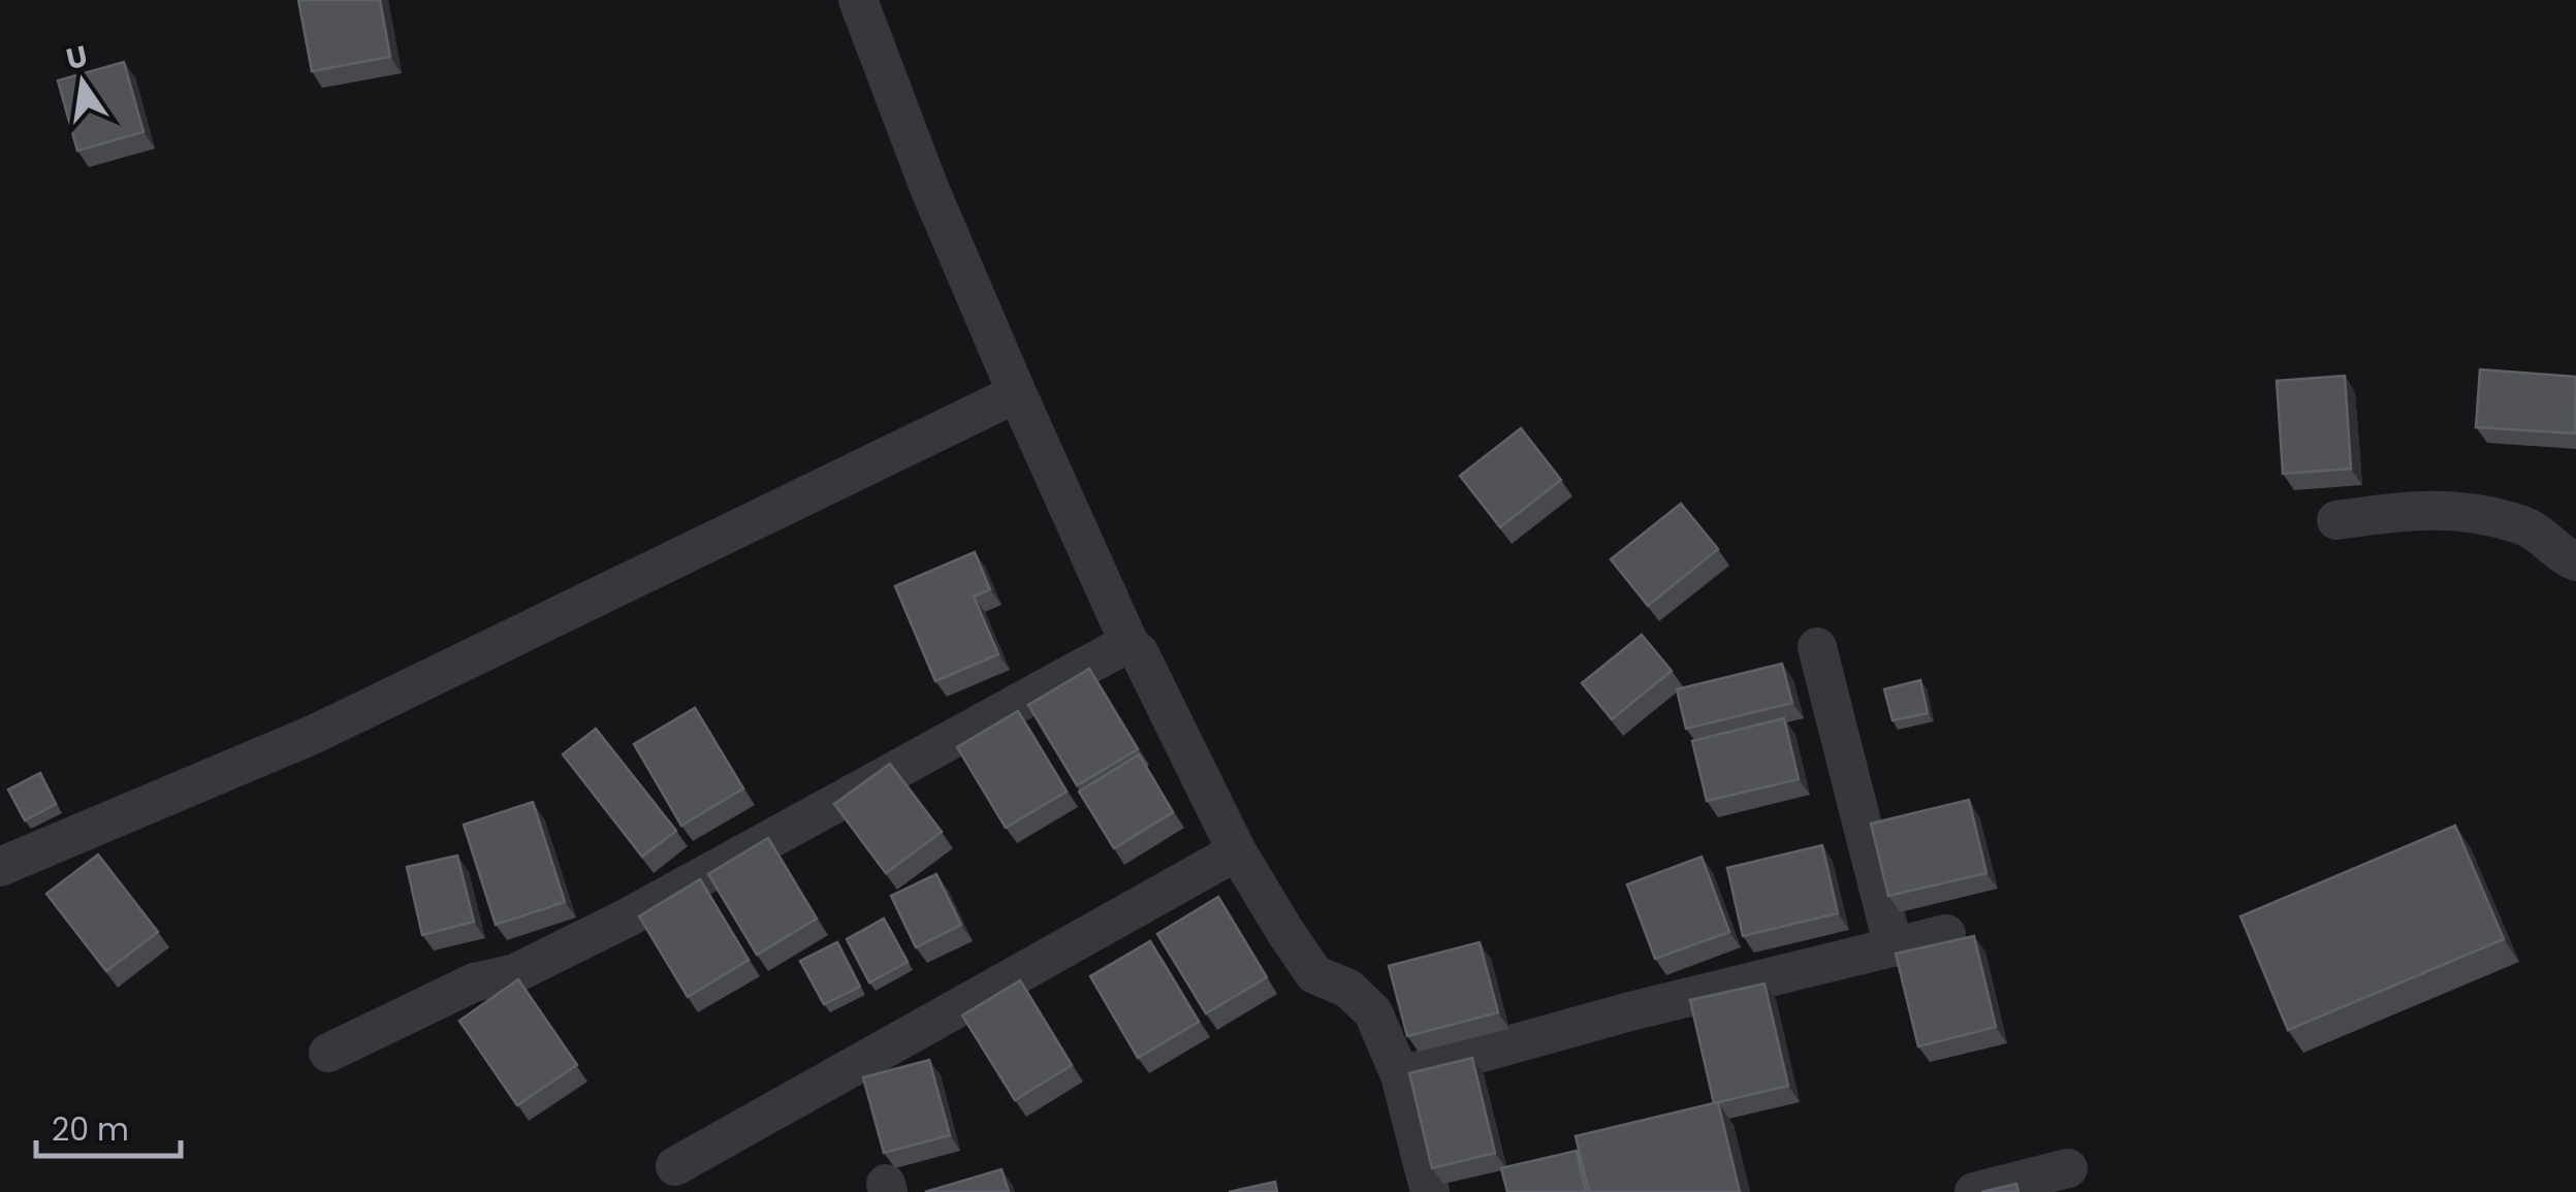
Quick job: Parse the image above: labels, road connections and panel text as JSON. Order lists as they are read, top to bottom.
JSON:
{
  "scale_bar": "20 m",
  "north": "top"
}
